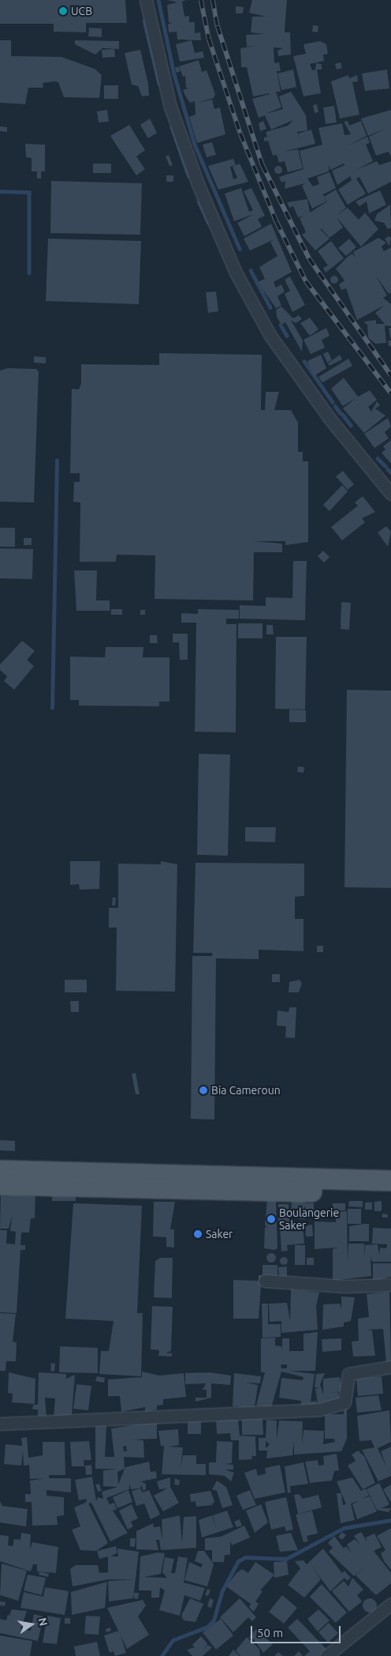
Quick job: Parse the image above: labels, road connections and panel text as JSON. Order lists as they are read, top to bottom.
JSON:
{
  "places": [
    "UCB",
    "Bia Cameroun",
    "Boulangerie Saker",
    "Saker"
  ],
  "scale_bar": "50 m",
  "north": "right"
}
